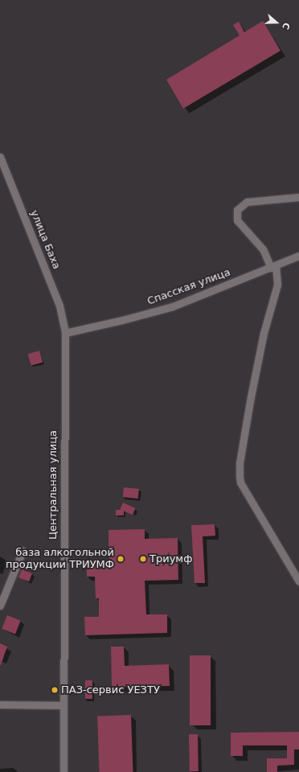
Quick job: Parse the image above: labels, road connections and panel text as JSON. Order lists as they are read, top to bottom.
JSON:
{
  "streets": {
    "street": ["улица Баха", "Спасская улица", "Центральная улица"]
  },
  "crossings": [
    ["улица Баха", "Спасская улица"],
    ["улица Баха", "Центральная улица"],
    ["Спасская улица", "Центральная улица"]
  ],
  "places": ["база алкогольной продукции ТРИУМФ", "Триумф", "ПАЗ-сервис УЕЗТУ"],
  "north": "right"
}
